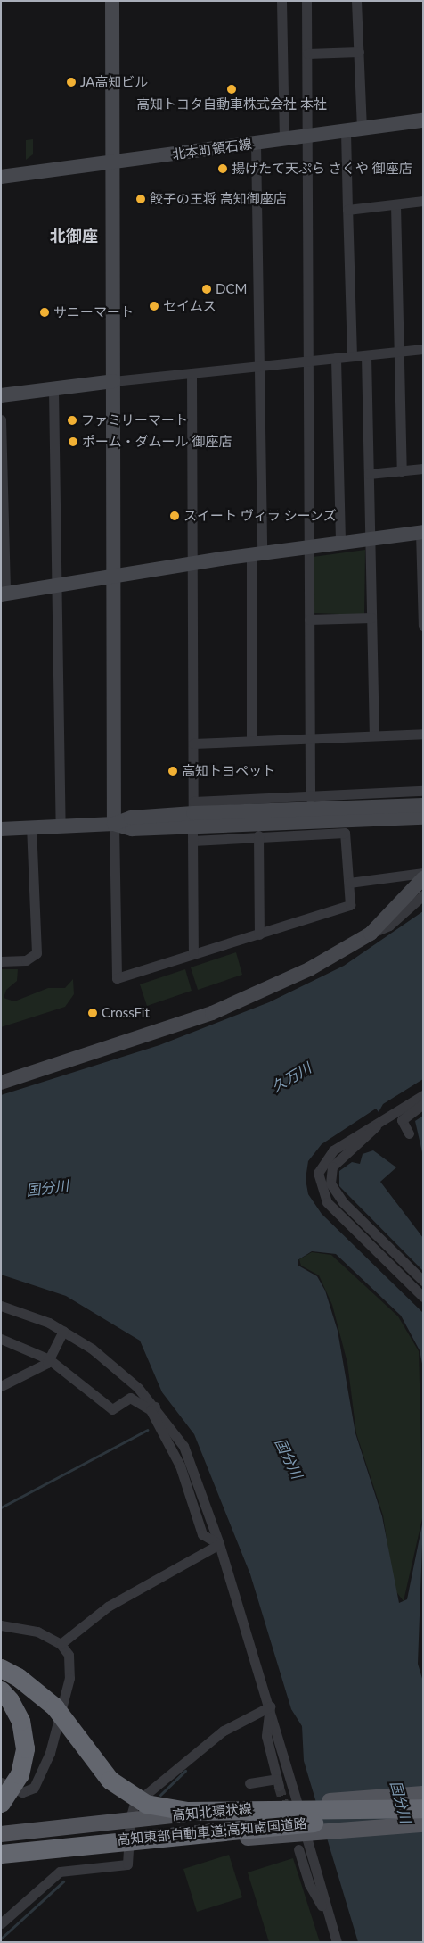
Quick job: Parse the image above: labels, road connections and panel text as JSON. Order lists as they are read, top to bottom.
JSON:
{
  "streets": {
    "highway": ["高知東部自動車道;高知南国道路"],
    "main road": ["高知北環状線"],
    "street": ["北本町領石線"]
  },
  "crossings": [
    ["高知北環状線", "高知東部自動車道;高知南国道路"]
  ],
  "districts": ["北御座"],
  "water": ["久万川", "国分川"],
  "places": [
    "JA高知ビル",
    "高知トヨタ自動車株式会社 本社",
    "揚げたて天ぷら さくや 御座店",
    "餃子の王将 高知御座店",
    "DCM",
    "セイムス",
    "サニーマート",
    "ファミリーマート",
    "ポーム・ダムール 御座店",
    "スイート ヴィラ シーンズ",
    "高知トヨペット",
    "CrossFit"
  ]
}
